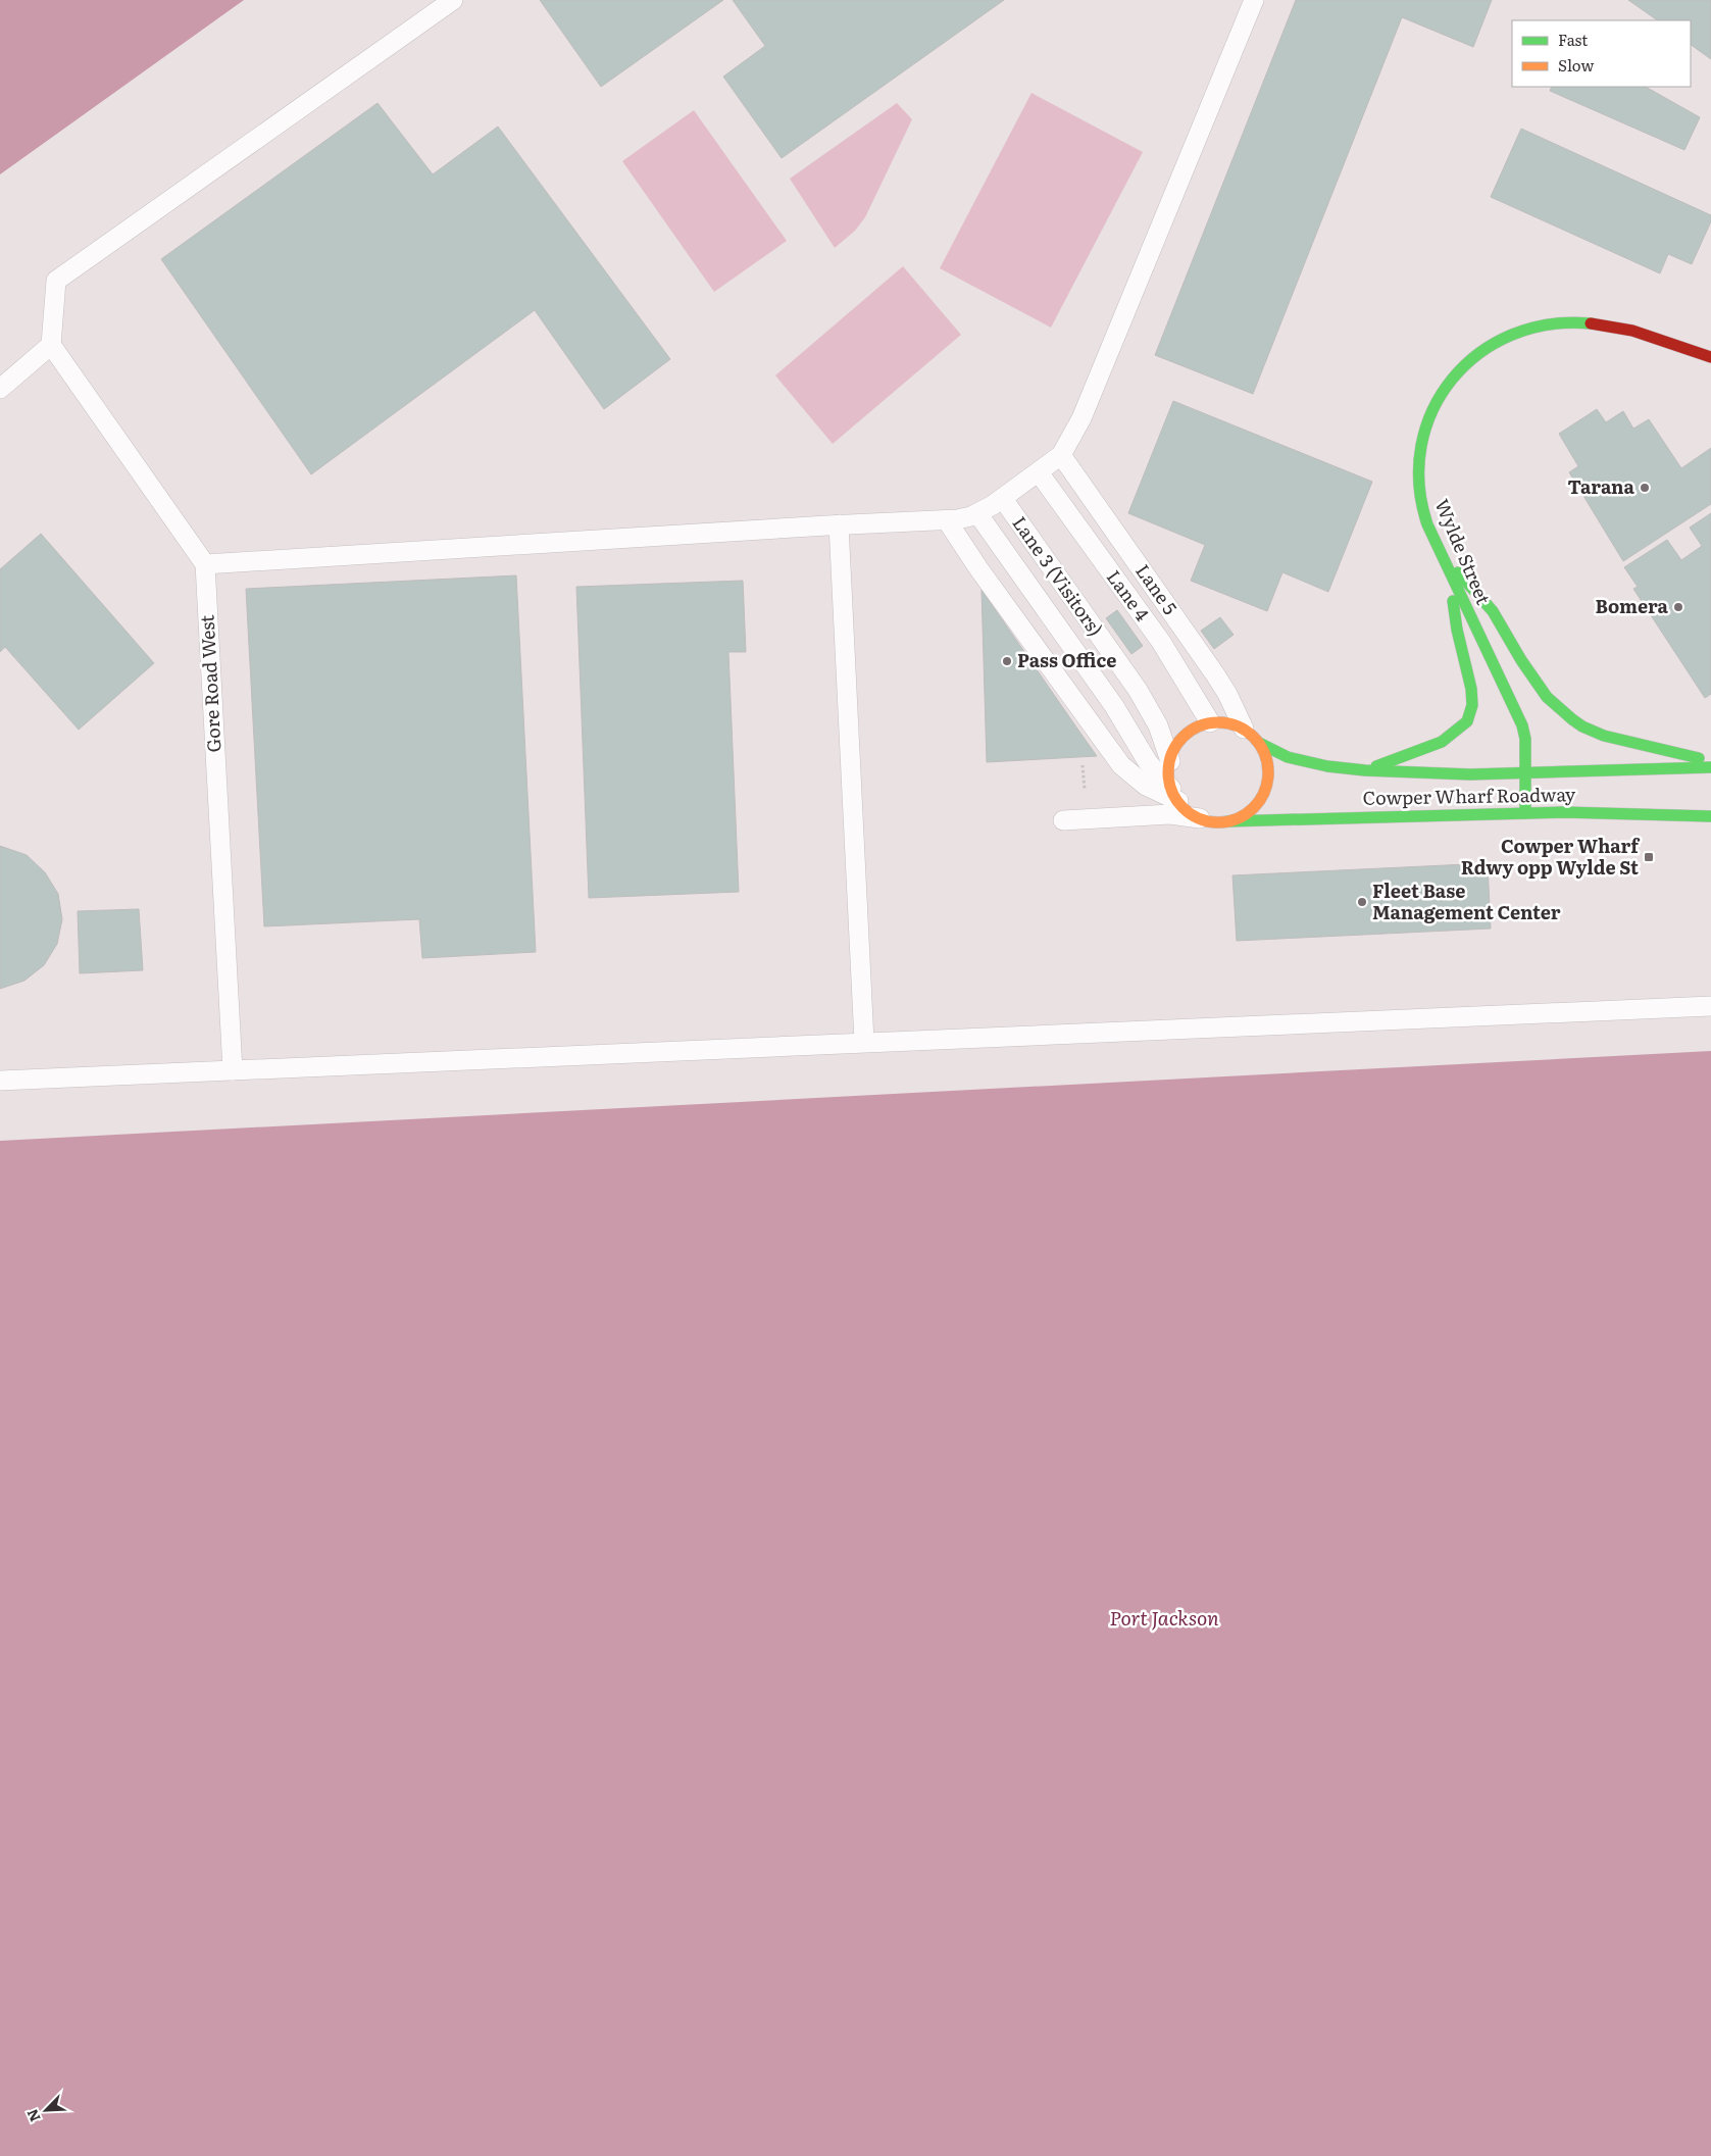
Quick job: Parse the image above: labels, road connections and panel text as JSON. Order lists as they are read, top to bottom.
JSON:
{
  "streets": {
    "main road": ["Wylde Street", "Cowper Wharf Roadway"],
    "lane": [
      "Lane 3 (Visitors)",
      "Lane 5",
      "Lane 4",
      "Gore Road West"
    ]
  },
  "crossings": [
    ["Wylde Street", "Cowper Wharf Roadway"],
    ["Lane 3 (Visitors)", "Lane 5"],
    ["Lane 3 (Visitors)", "Lane 4"],
    ["Lane 3 (Visitors)", "Cowper Wharf Roadway"],
    ["Lane 5", "Lane 4"],
    ["Lane 5", "Cowper Wharf Roadway"],
    ["Lane 4", "Cowper Wharf Roadway"]
  ],
  "water": ["Port Jackson"],
  "places": {
    "other": [
      "Tarana",
      "Bomera",
      "Pass Office",
      "Fleet Base Management Center"
    ],
    "transit": ["Cowper Wharf Rdwy opp Wylde St"]
  },
  "legend": ["Fast", "Slow"],
  "north": "bottom left"
}
